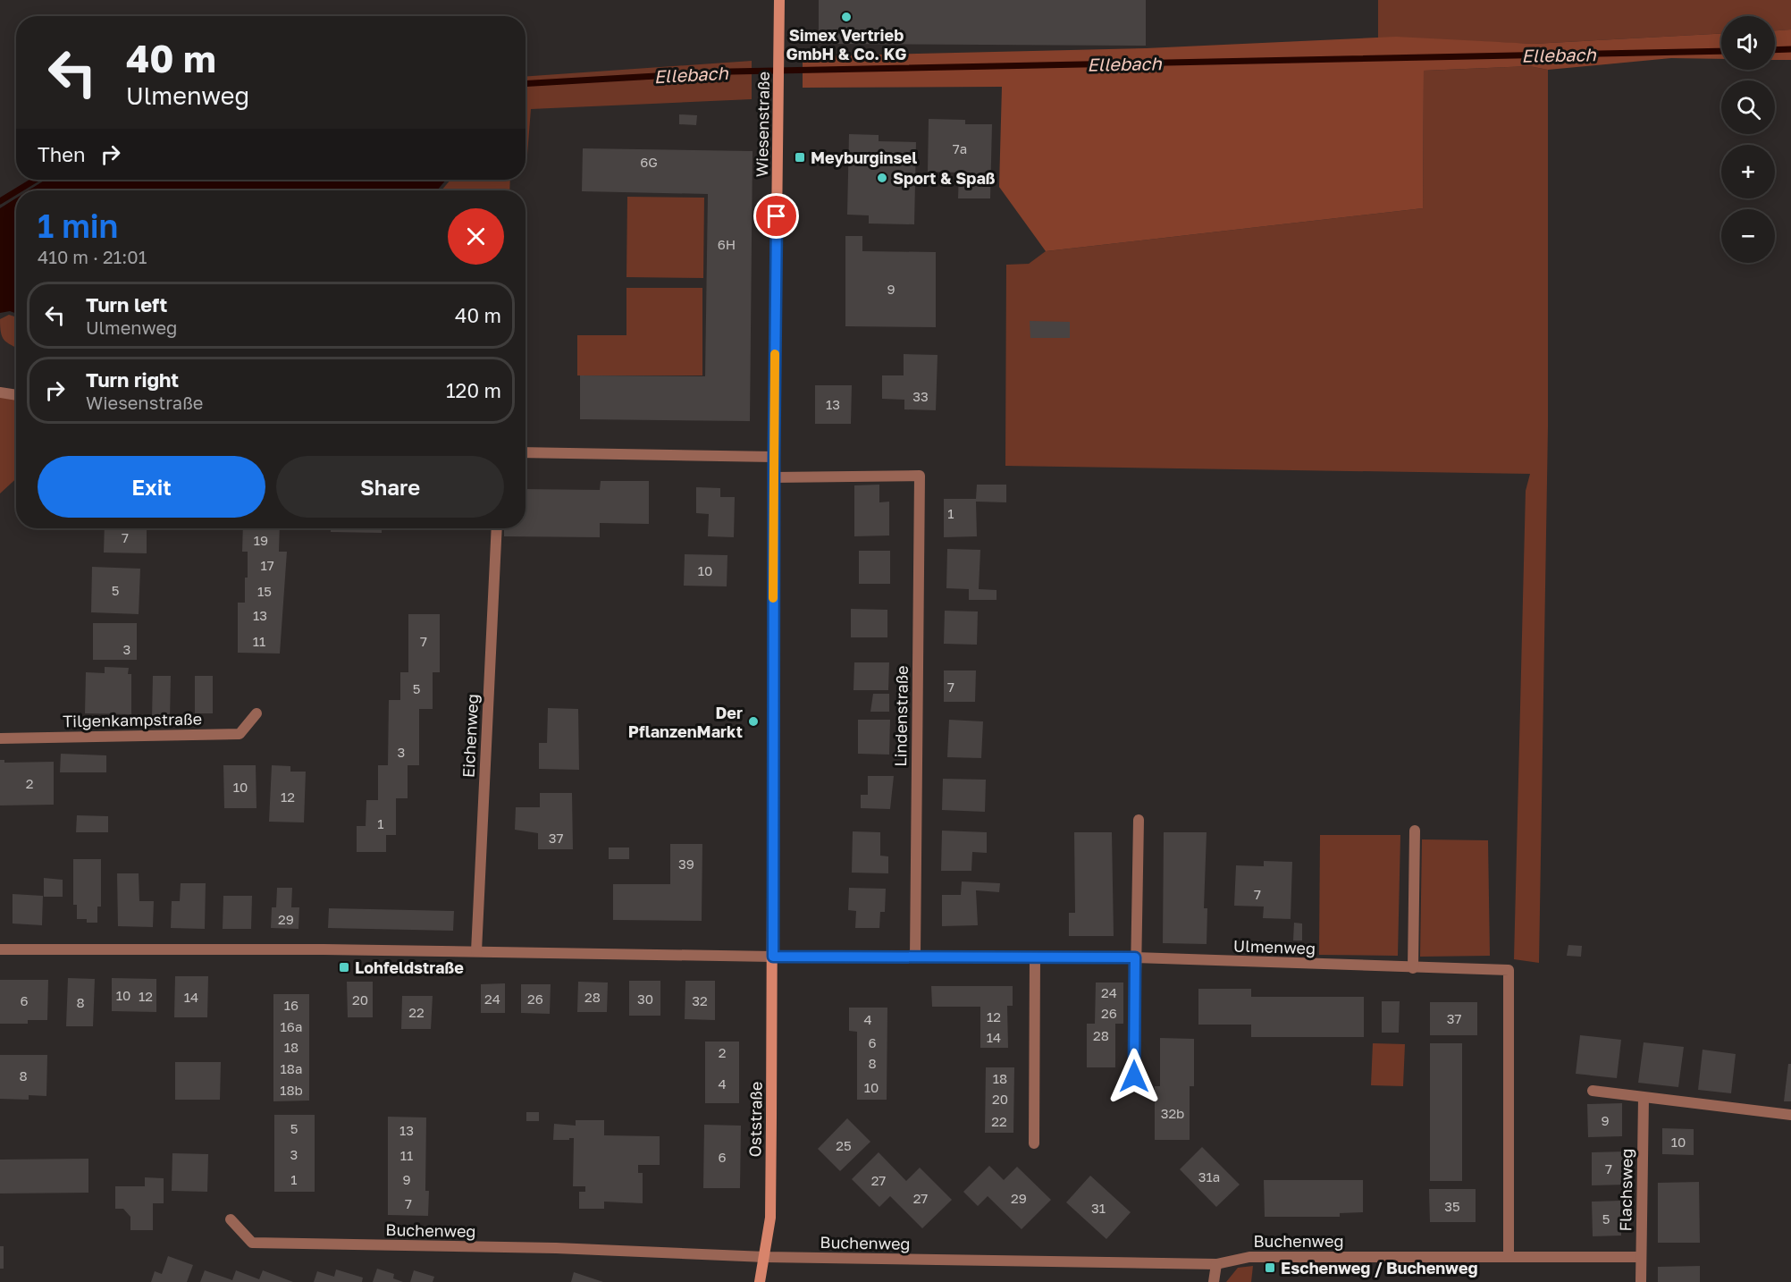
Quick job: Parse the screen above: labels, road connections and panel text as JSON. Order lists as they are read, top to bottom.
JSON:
{
  "streets": {
    "main road": ["Wiesenstraße", "Oststraße"],
    "street": [
      "Lindenstraße",
      "Tilgenkampstraße",
      "Eichenweg",
      "Ulmenweg",
      "Flachsweg",
      "Buchenweg"
    ]
  },
  "crossings": [
    ["Wiesenstraße", "Lindenstraße"],
    ["Wiesenstraße", "Ulmenweg"],
    ["Wiesenstraße", "Oststraße"],
    ["Lindenstraße", "Ulmenweg"],
    ["Ulmenweg", "Oststraße"],
    ["Ulmenweg", "Buchenweg"],
    ["Oststraße", "Buchenweg"],
    ["Flachsweg", "Buchenweg"]
  ],
  "water": ["Ellebach"],
  "places": {
    "other": ["Simex Vertrieb GmbH & Co. KG", "Sport & Spaß", "Der PflanzenMarkt"],
    "transit": ["Meyburginsel", "Lohfeldstraße", "Eschenweg / Buchenweg"]
  },
  "house_numbers": [
    "7a",
    "6G",
    "6H",
    "9",
    "33",
    "13",
    "1",
    "7",
    "19",
    "17",
    "10",
    "5",
    "15",
    "13",
    "11",
    "7",
    "3",
    "7",
    "5",
    "3",
    "2",
    "10",
    "12",
    "1",
    "37",
    "39",
    "7",
    "29",
    "24",
    "10",
    "12",
    "14",
    "28",
    "24",
    "26",
    "30",
    "20",
    "6",
    "32",
    "8",
    "16",
    "22",
    "26",
    "12",
    "37",
    "4",
    "16a",
    "28",
    "14",
    "6",
    "18",
    "2",
    "8",
    "18a",
    "8",
    "18",
    "4",
    "10",
    "18b",
    "20",
    "32b",
    "9",
    "22",
    "5",
    "13",
    "10",
    "25",
    "3",
    "11",
    "6",
    "7",
    "31a",
    "1",
    "9",
    "27",
    "27",
    "29",
    "7",
    "35",
    "31",
    "5"
  ],
  "page": {
    "map_buttons": ["+", "−"],
    "turn": ["40 m", "Ulmenweg"],
    "then": "Then",
    "heading": ["1 min", "410 m · 21:01"],
    "list": [
      {
        "name": "Turn left",
        "note": "Ulmenweg",
        "value": "40 m"
      },
      {
        "name": "Turn right",
        "note": "Wiesenstraße",
        "value": "120 m"
      }
    ],
    "buttons": ["Exit", "Share"]
  }
}
